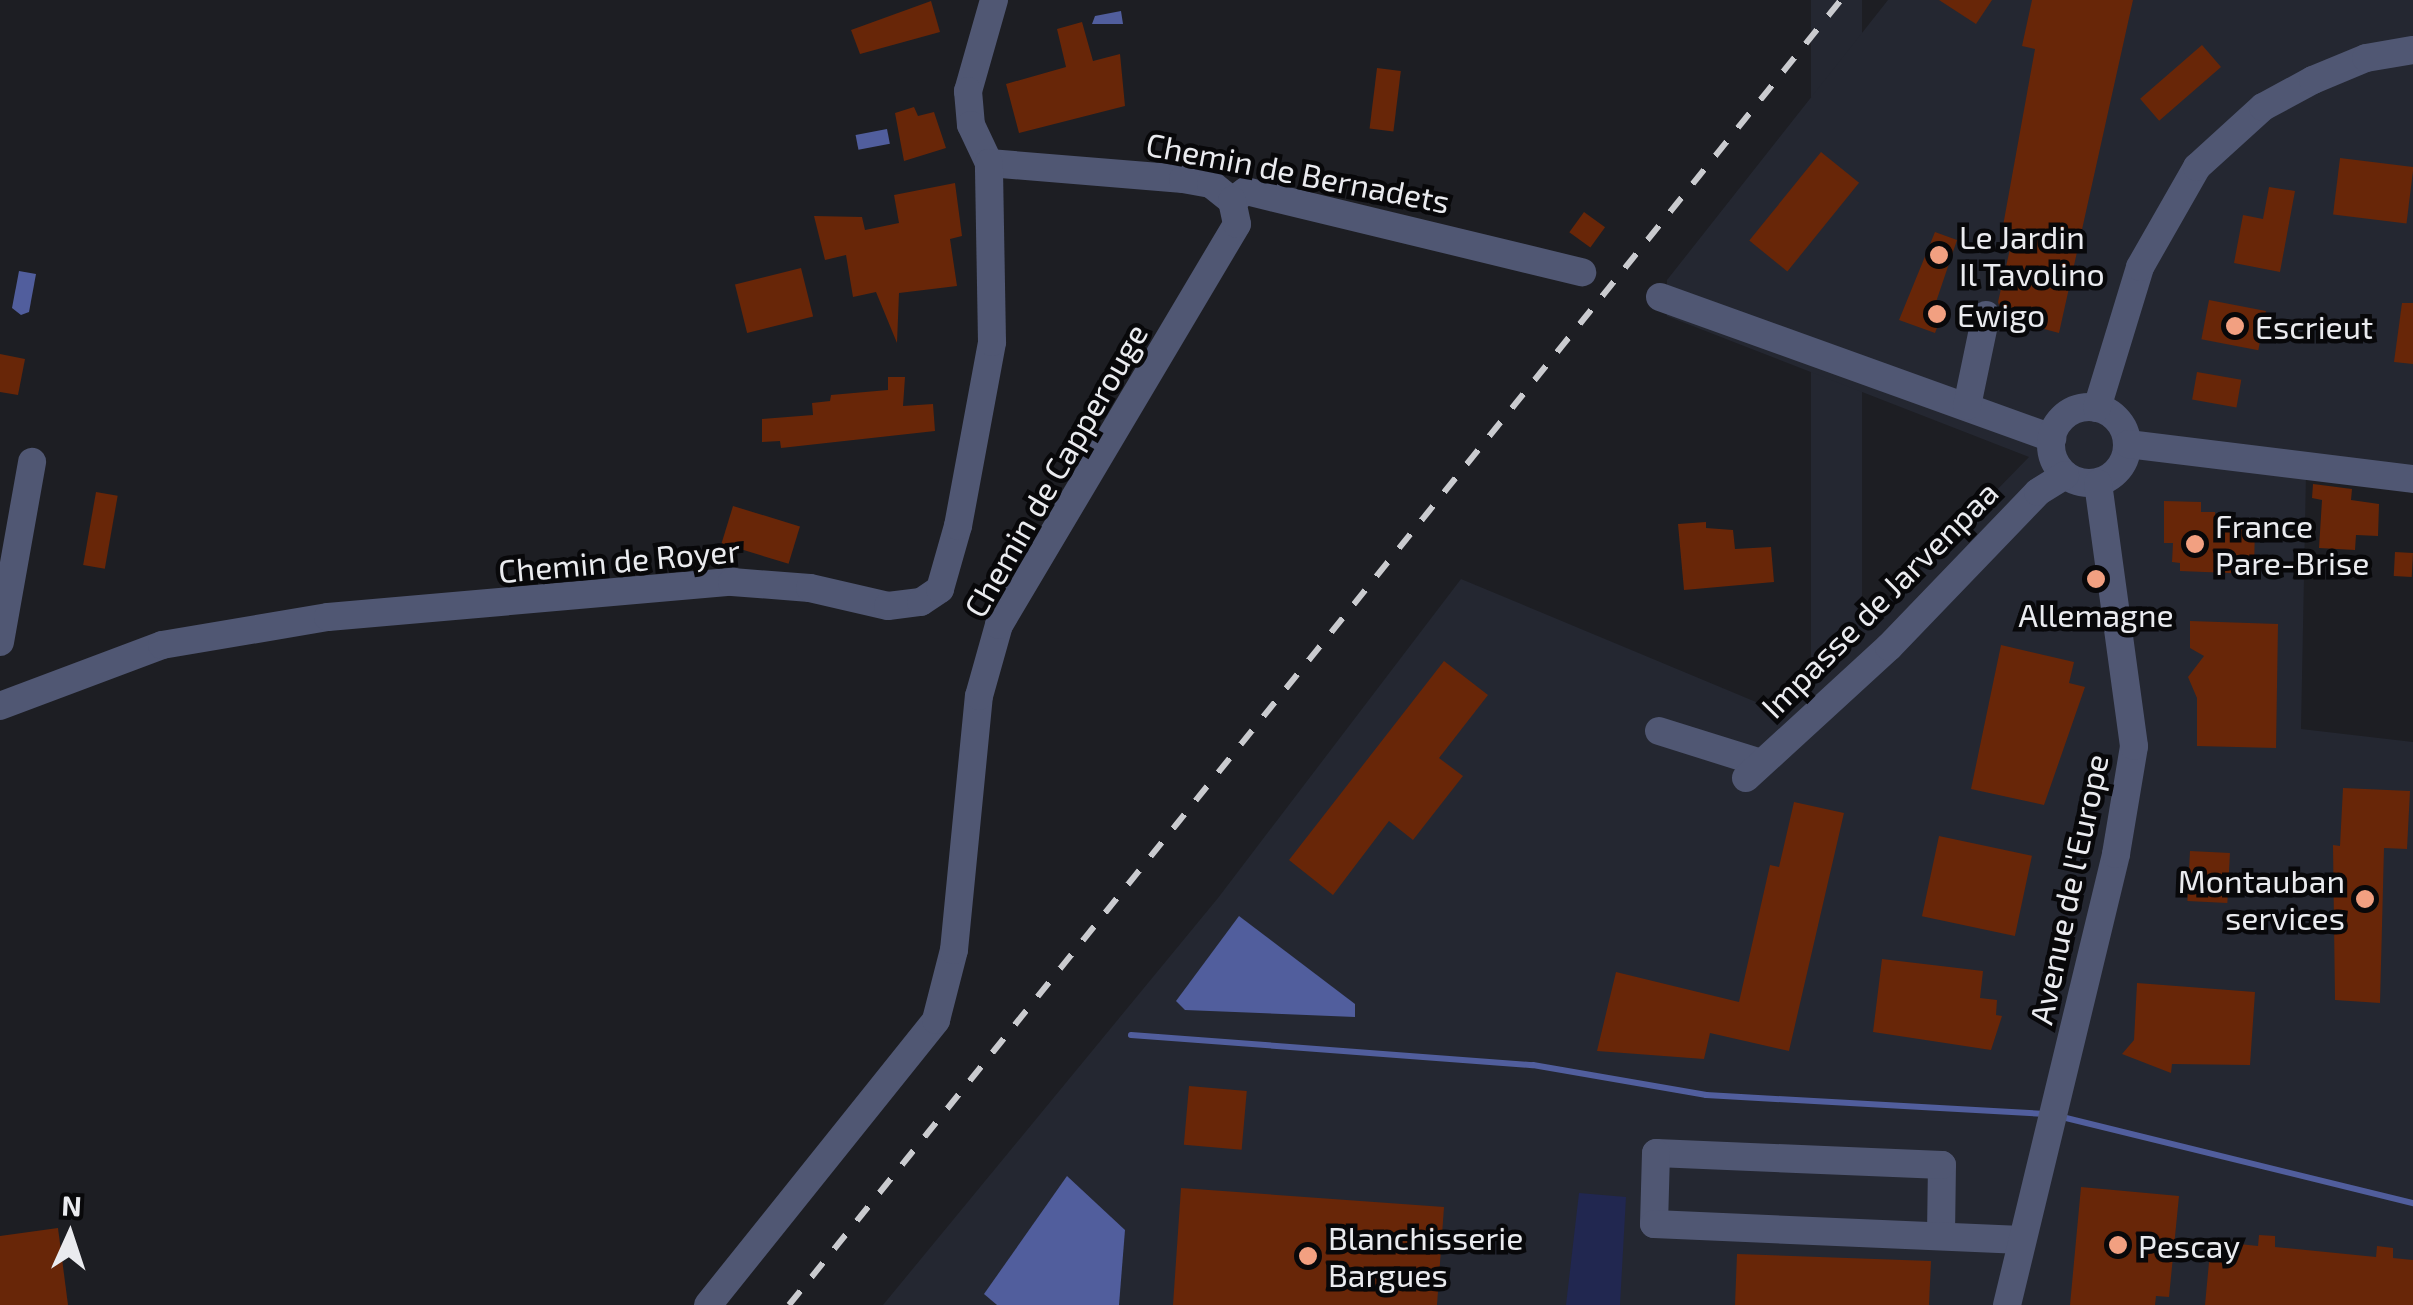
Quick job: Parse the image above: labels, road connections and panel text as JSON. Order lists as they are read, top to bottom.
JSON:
{
  "streets": {
    "street": [
      "Chemin de Bernadets",
      "Chemin de Capperouge",
      "Chemin de Royer",
      "Impasse de Jarvenpaa",
      "Avenue de l'Europe"
    ]
  },
  "crossings": [
    ["Chemin de Bernadets", "Chemin de Capperouge"],
    ["Chemin de Bernadets", "Chemin de Royer"],
    ["Impasse de Jarvenpaa", "Avenue de l'Europe"]
  ],
  "places": [
    "Le Jardin Il Tavolino",
    "Ewigo",
    "Escrieut",
    "France Pare-Brise",
    "Allemagne",
    "Montauban services",
    "Pescay",
    "Blanchisserie Bargues"
  ],
  "north": "top"
}
